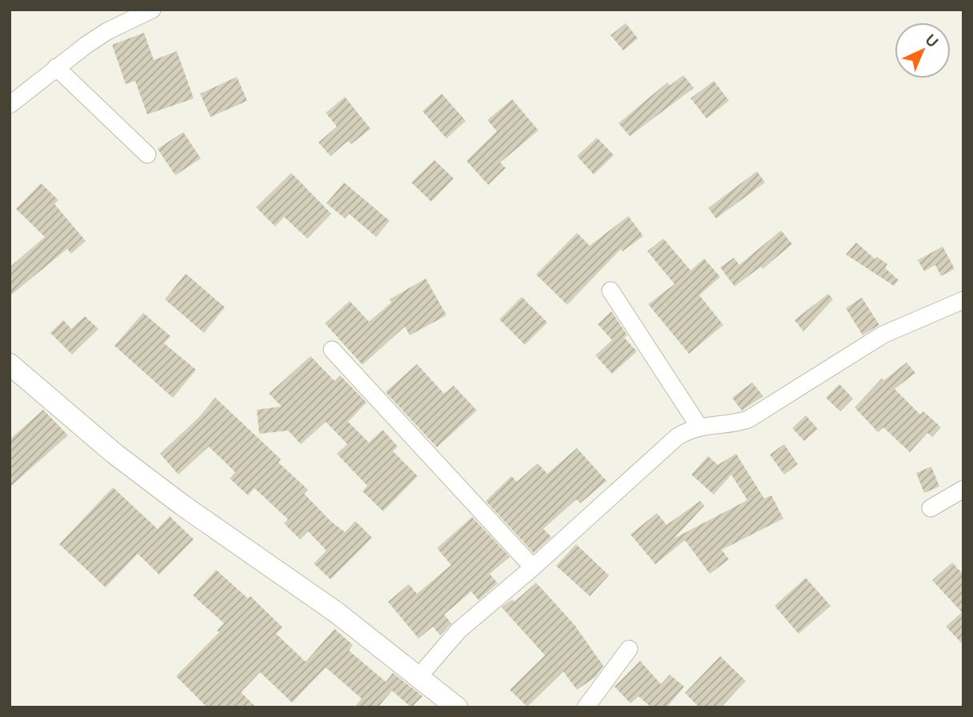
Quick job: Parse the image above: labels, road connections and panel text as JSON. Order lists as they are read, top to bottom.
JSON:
{
  "north": "top right"
}
